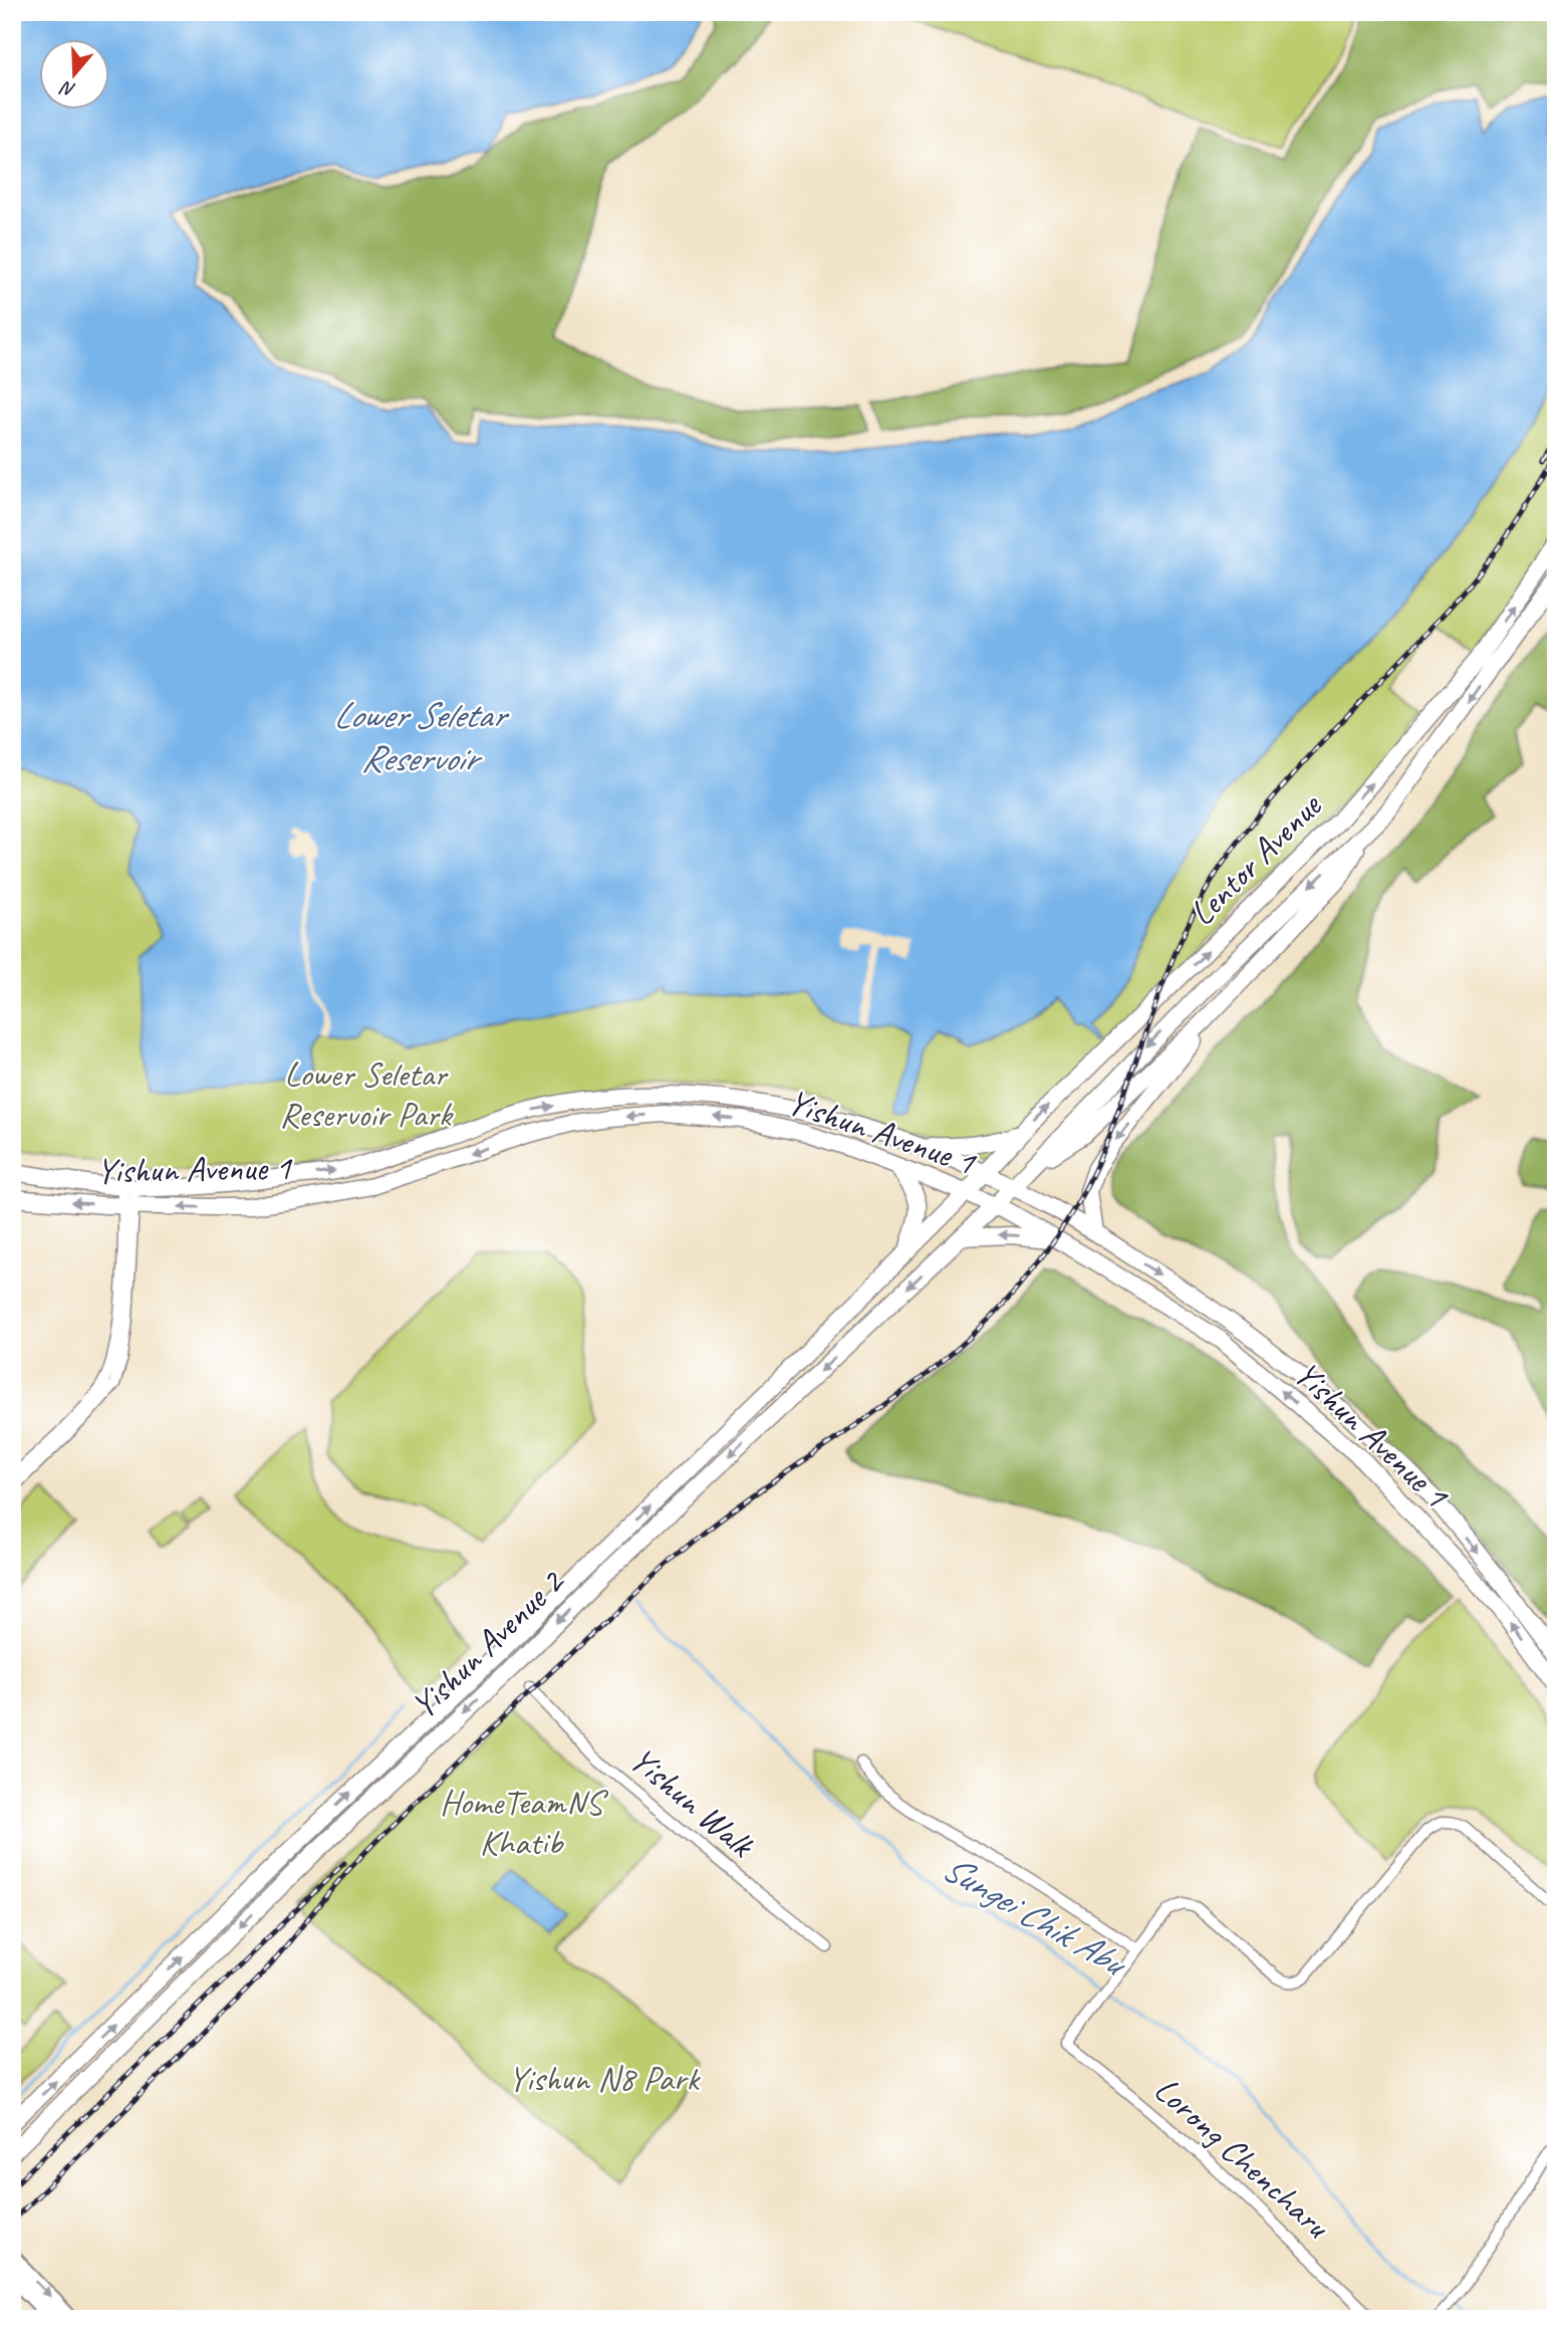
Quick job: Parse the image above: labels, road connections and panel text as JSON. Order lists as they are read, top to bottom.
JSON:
{
  "streets": {
    "main road": ["Lentor Avenue", "Yishun Avenue 1", "Yishun Avenue 2"],
    "street": ["Yishun Walk", "Lorong Chencharu"]
  },
  "crossings": [
    ["Lentor Avenue", "Yishun Avenue 1"],
    ["Lentor Avenue", "Yishun Avenue 2"],
    ["Yishun Avenue 1", "Yishun Avenue 2"]
  ],
  "water": ["Lower Seletar Reservoir", "Sungei Chik Abu"],
  "parks": ["Lower Seletar Reservoir Park", "HomeTeamNS Khatib", "Yishun N8 Park"],
  "north": "bottom"
}
